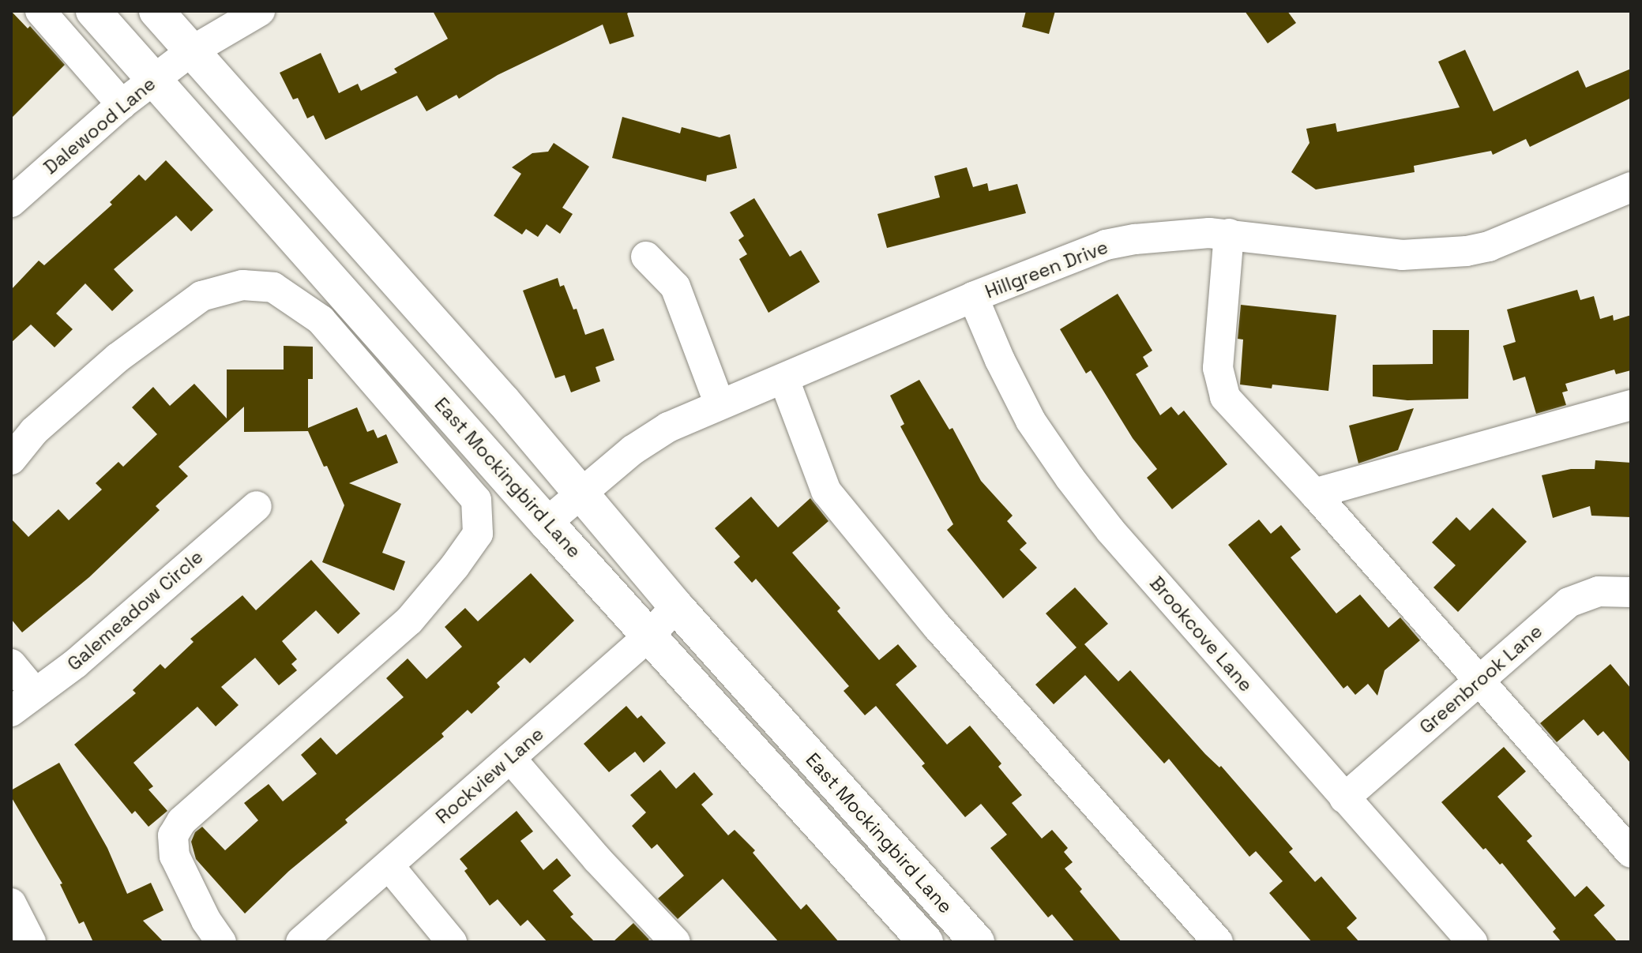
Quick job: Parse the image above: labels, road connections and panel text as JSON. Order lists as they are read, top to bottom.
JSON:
{
  "streets": {
    "main road": ["East Mockingbird Lane"],
    "street": [
      "Dalewood Lane",
      "Hillgreen Drive",
      "Galemeadow Circle",
      "Brookcove Lane",
      "Greenbrook Lane",
      "Rockview Lane"
    ]
  },
  "crossings": [
    ["Dalewood Lane", "East Mockingbird Lane"],
    ["Hillgreen Drive", "East Mockingbird Lane"],
    ["Hillgreen Drive", "Brookcove Lane"],
    ["East Mockingbird Lane", "Rockview Lane"],
    ["Brookcove Lane", "Greenbrook Lane"]
  ]
}
